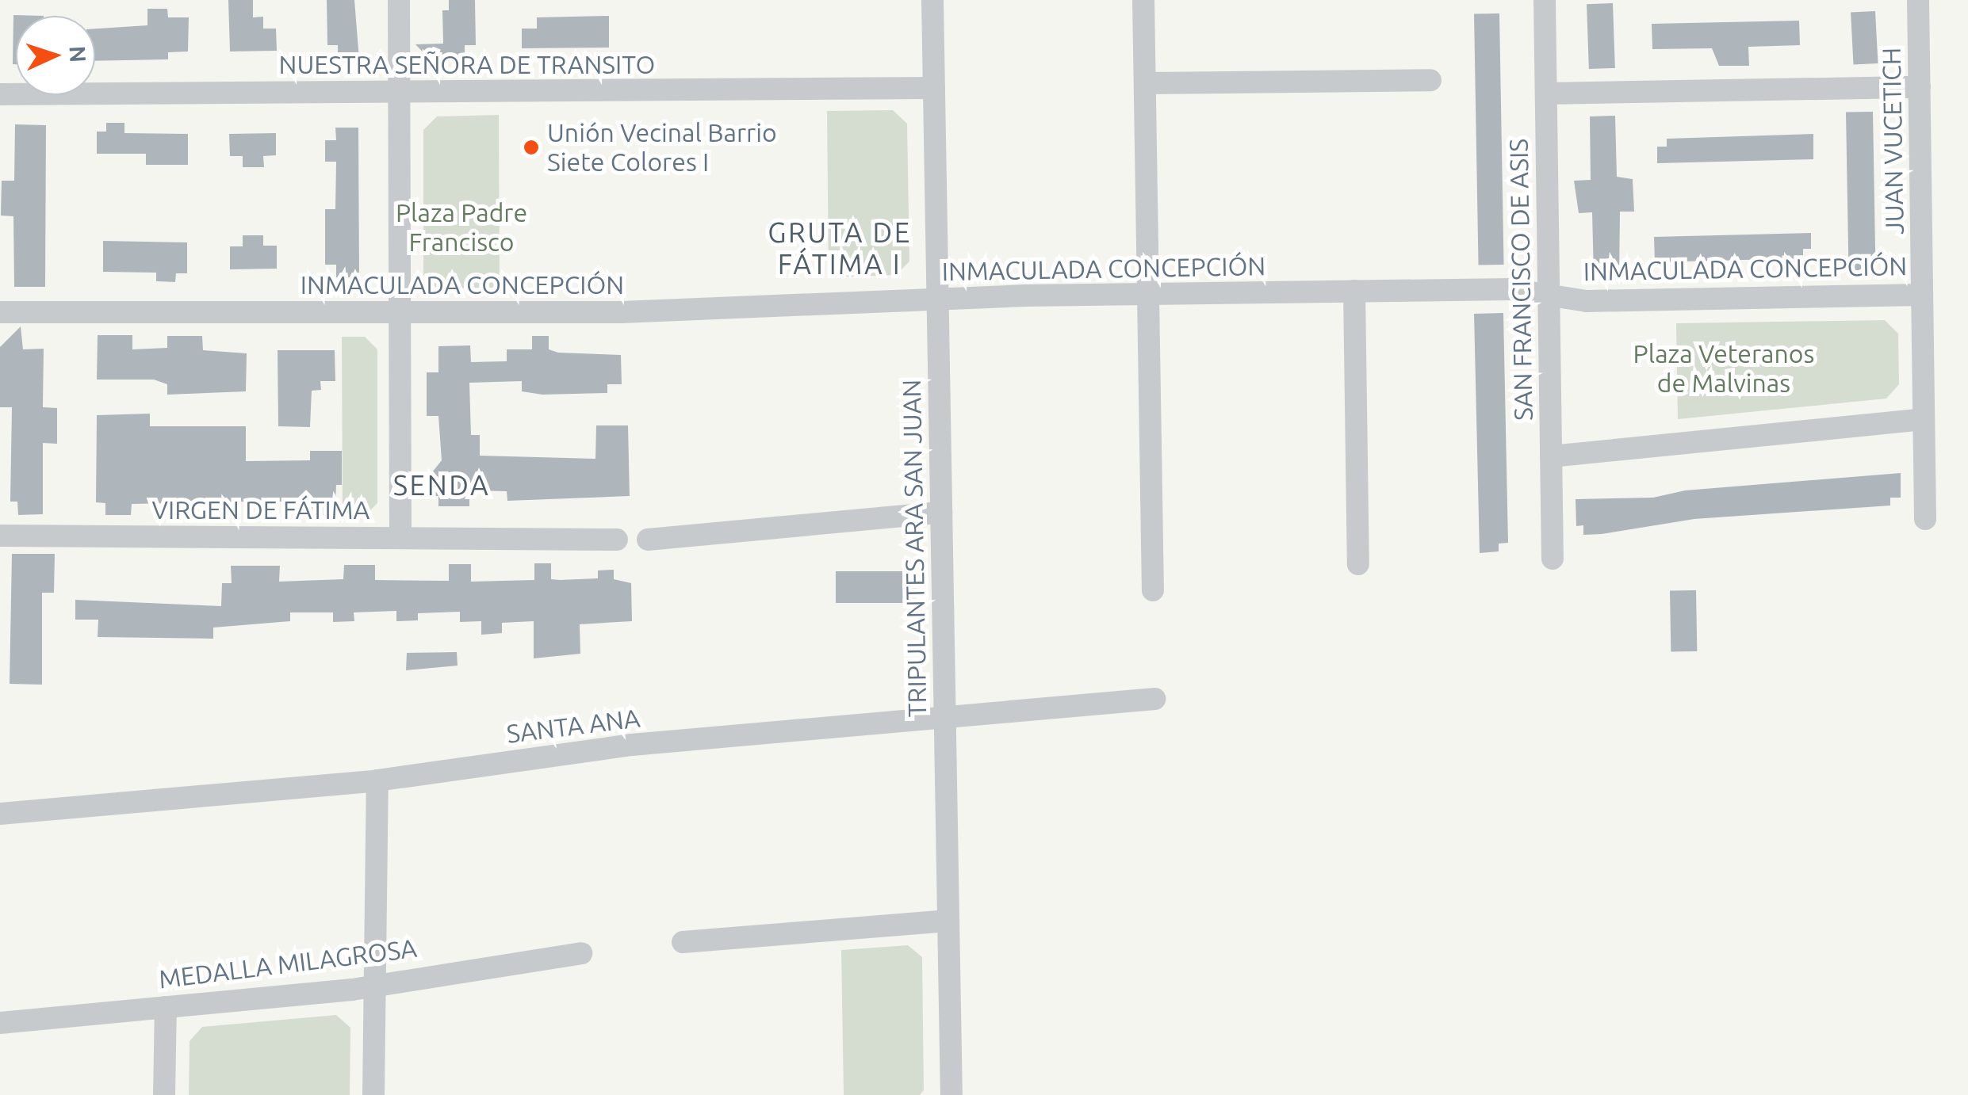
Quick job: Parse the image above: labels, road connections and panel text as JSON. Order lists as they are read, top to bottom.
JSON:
{
  "streets": {
    "street": [
      "NUESTRA SEÑORA DE TRANSITO",
      "JUAN VUCETICH",
      "INMACULADA CONCEPCIÓN",
      "SAN FRANCISCO DE ASIS",
      "VIRGEN DE FÁTIMA",
      "TRIPULANTES ARA SAN JUAN",
      "SANTA ANA",
      "MEDALLA MILAGROSA"
    ]
  },
  "crossings": [
    ["NUESTRA SEÑORA DE TRANSITO", "TRIPULANTES ARA SAN JUAN"],
    ["JUAN VUCETICH", "INMACULADA CONCEPCIÓN"],
    ["INMACULADA CONCEPCIÓN", "SAN FRANCISCO DE ASIS"],
    ["INMACULADA CONCEPCIÓN", "TRIPULANTES ARA SAN JUAN"],
    ["TRIPULANTES ARA SAN JUAN", "SANTA ANA"]
  ],
  "districts": ["GRUTA DE FÁTIMA I", "SENDA"],
  "parks": ["Plaza Padre Francisco", "Plaza Veteranos de Malvinas"],
  "places": ["Unión Vecinal Barrio Siete Colores I"],
  "north": "right"
}
